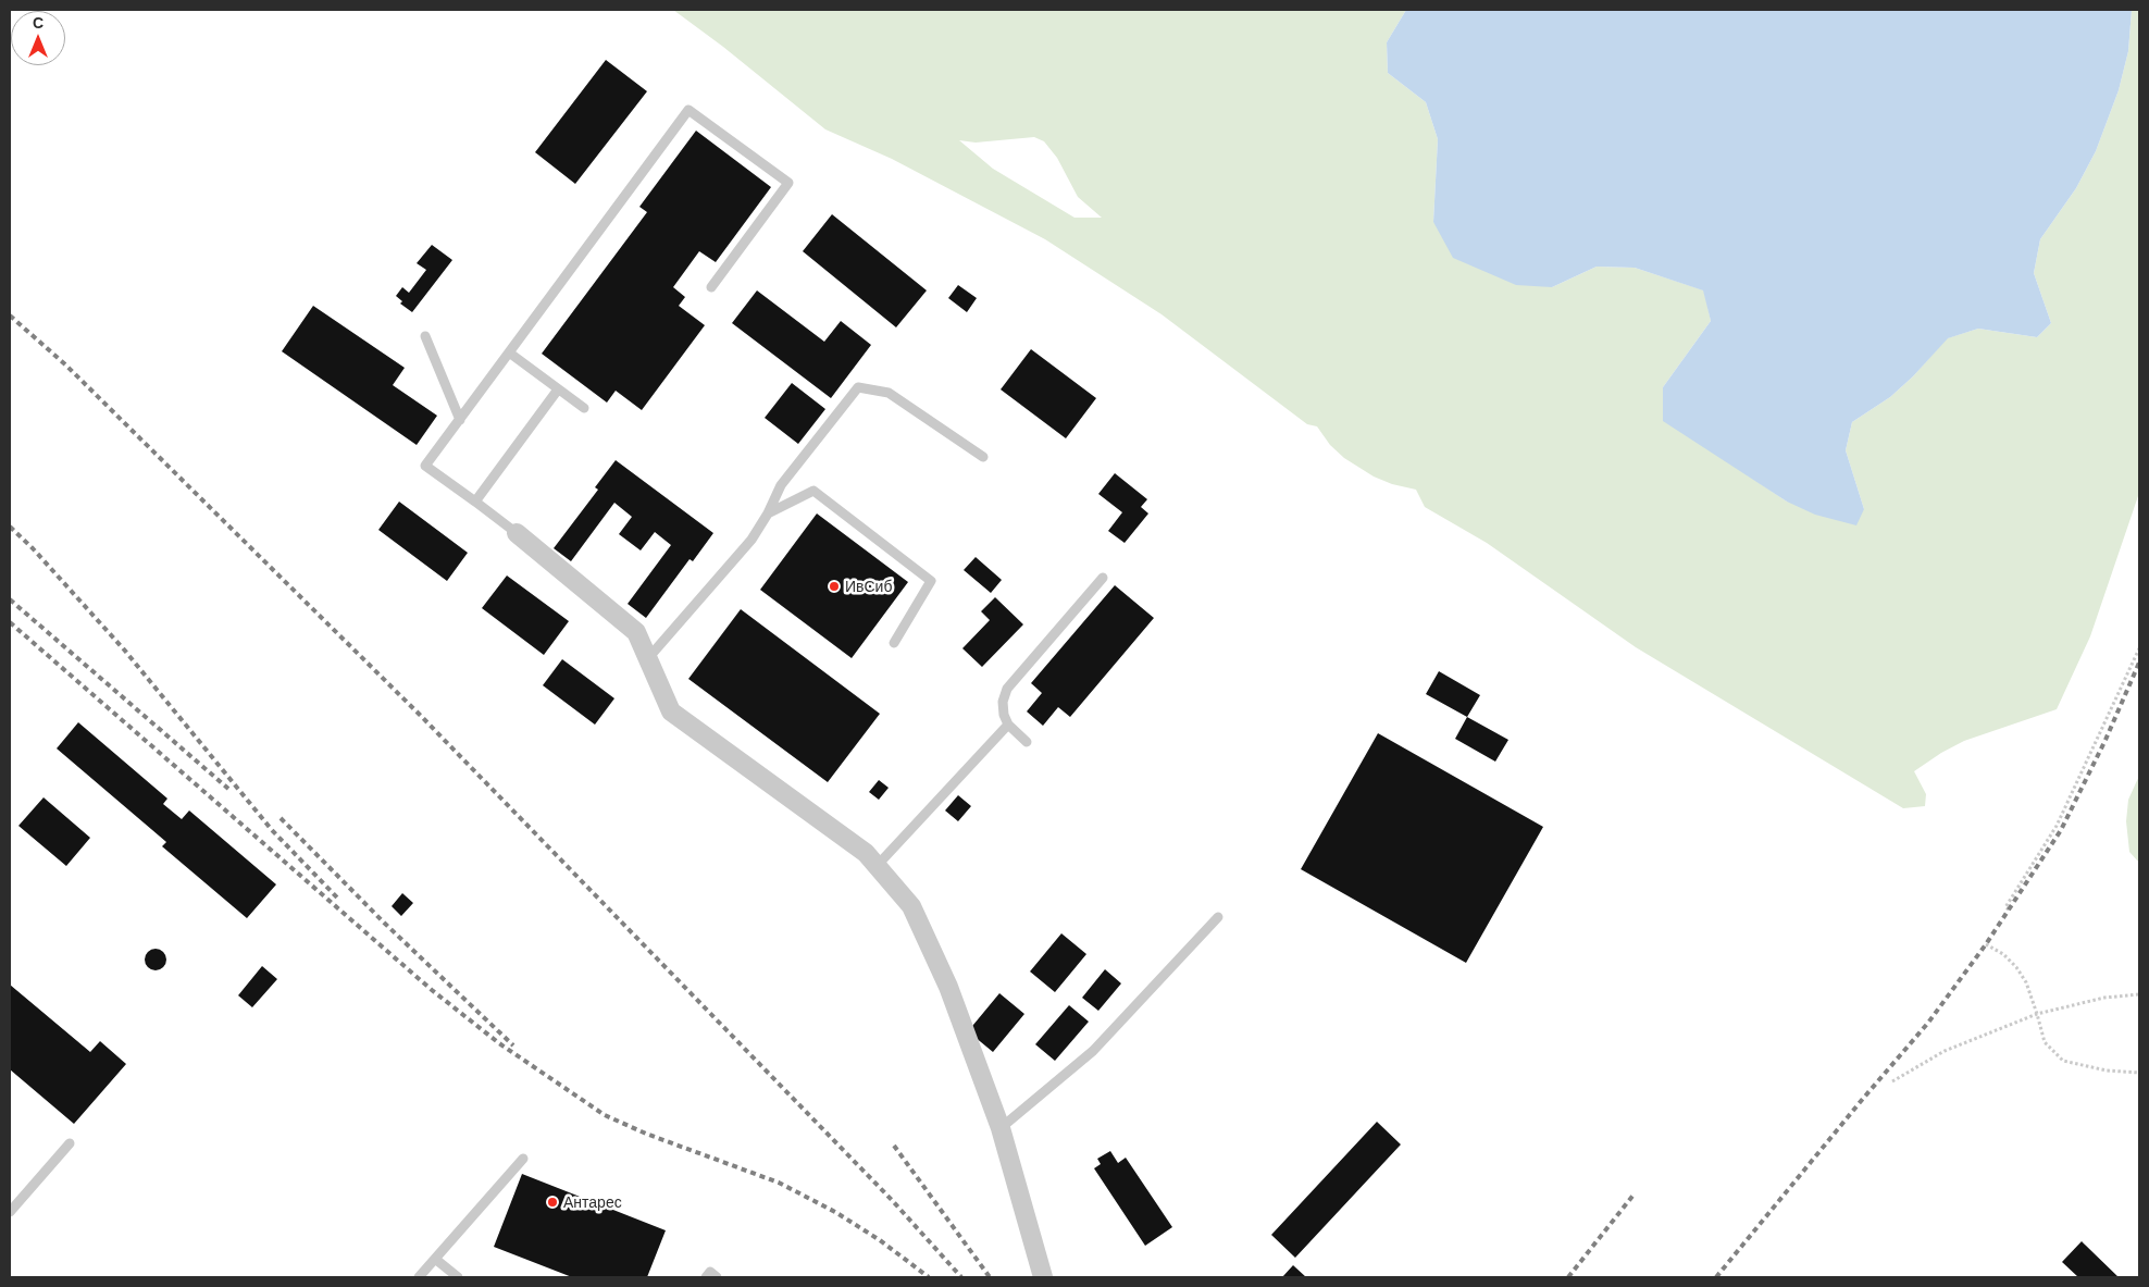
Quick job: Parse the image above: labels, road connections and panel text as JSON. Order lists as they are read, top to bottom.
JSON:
{
  "places": ["ИвСиб", "Антарес"],
  "north": "top"
}
